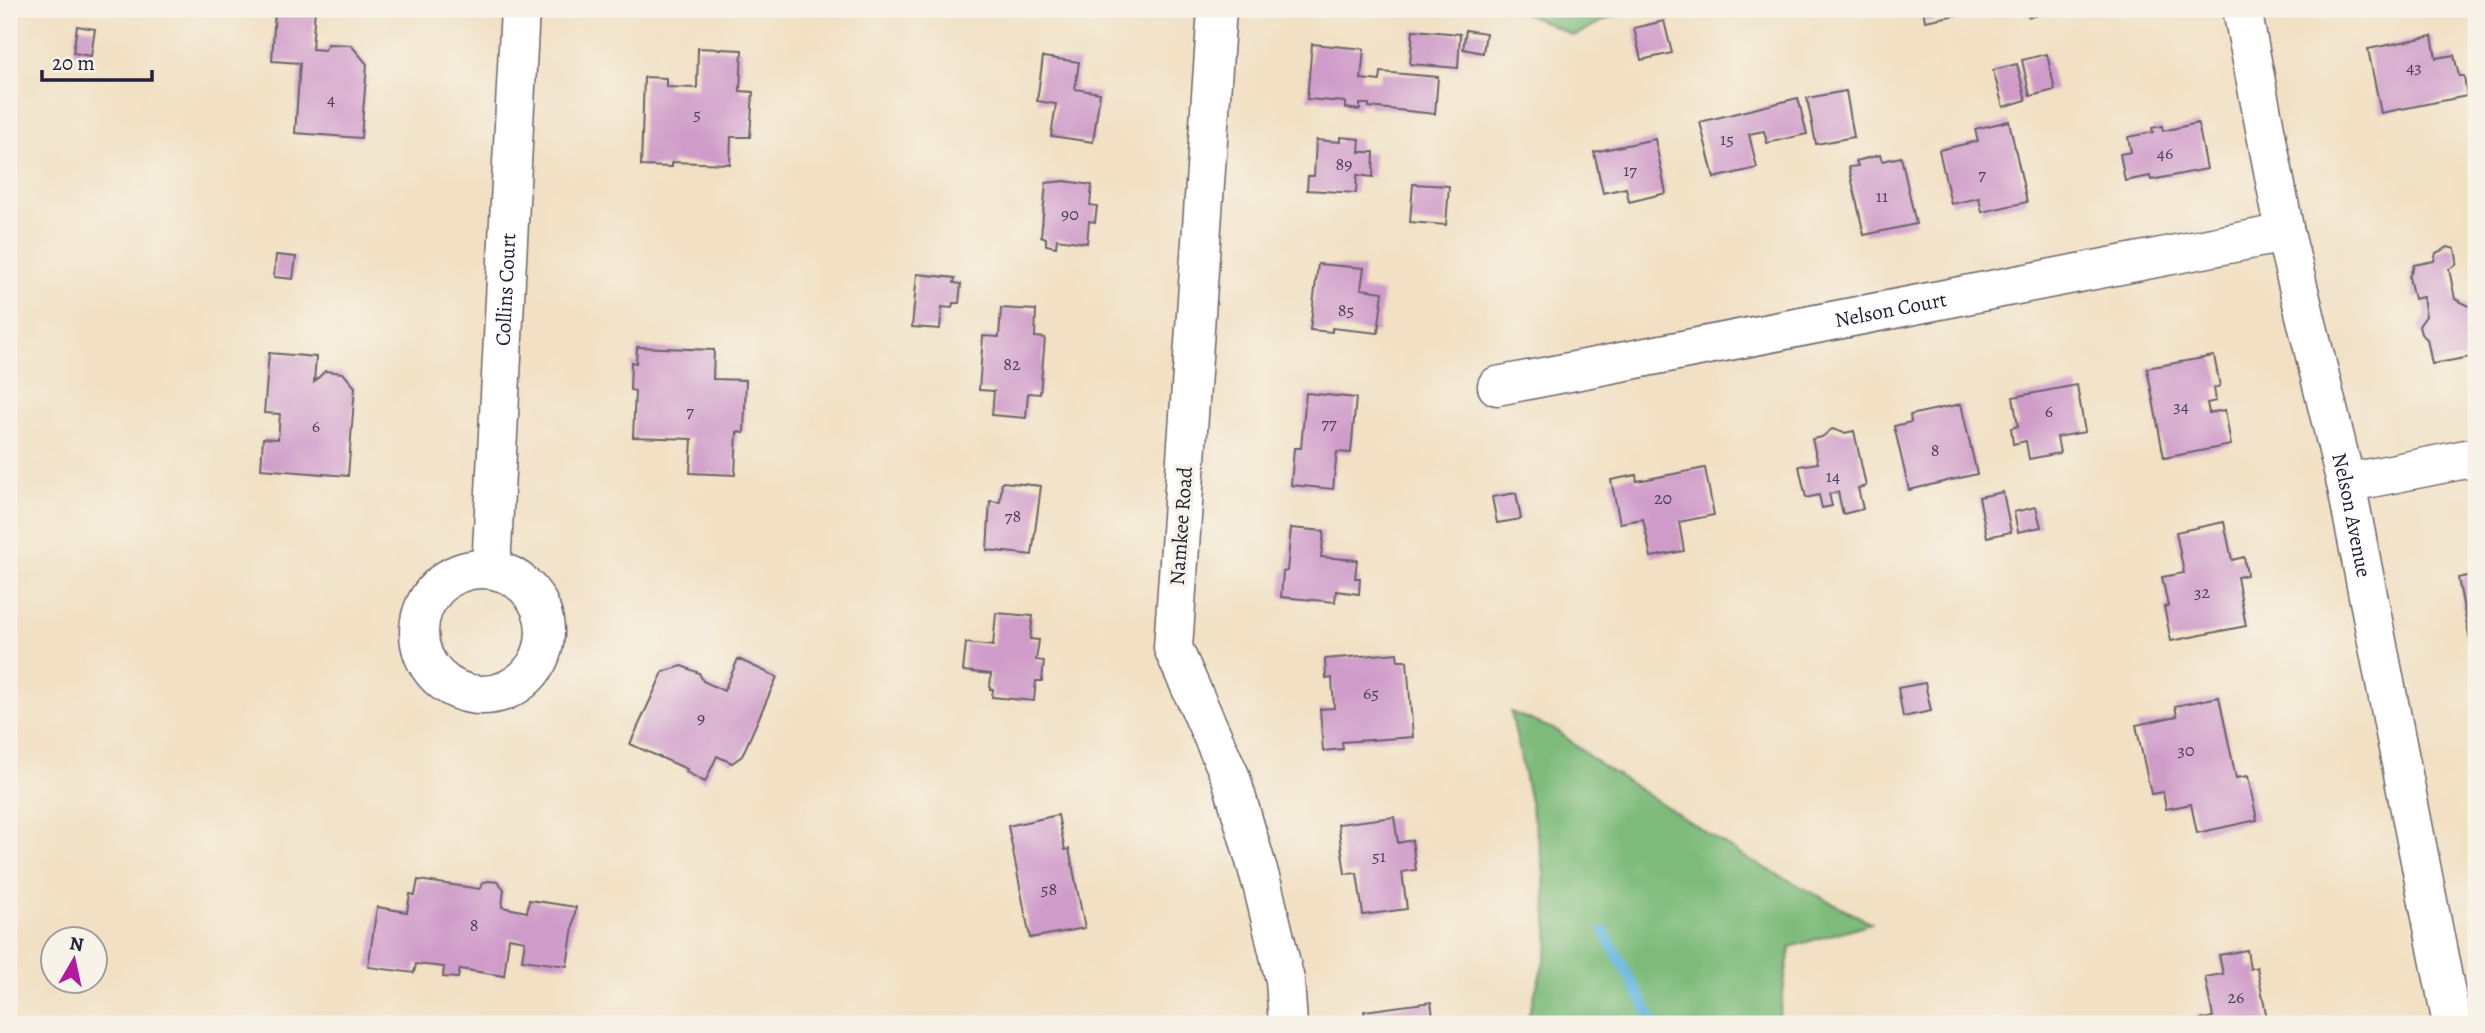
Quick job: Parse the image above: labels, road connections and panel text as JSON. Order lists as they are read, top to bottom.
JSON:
{
  "streets": {
    "street": [
      "Collins Court",
      "Nelson Court",
      "Nelson Avenue",
      "Namkee Road"
    ]
  },
  "crossings": [
    ["Nelson Court", "Nelson Avenue"]
  ],
  "house_numbers": [
    "43",
    "4",
    "5",
    "15",
    "46",
    "89",
    "17",
    "7",
    "11",
    "90",
    "85",
    "82",
    "34",
    "7",
    "6",
    "77",
    "6",
    "8",
    "14",
    "20",
    "78",
    "32",
    "65",
    "9",
    "30",
    "51",
    "58",
    "8",
    "26"
  ],
  "scale_bar": "20 m",
  "north": "top"
}
